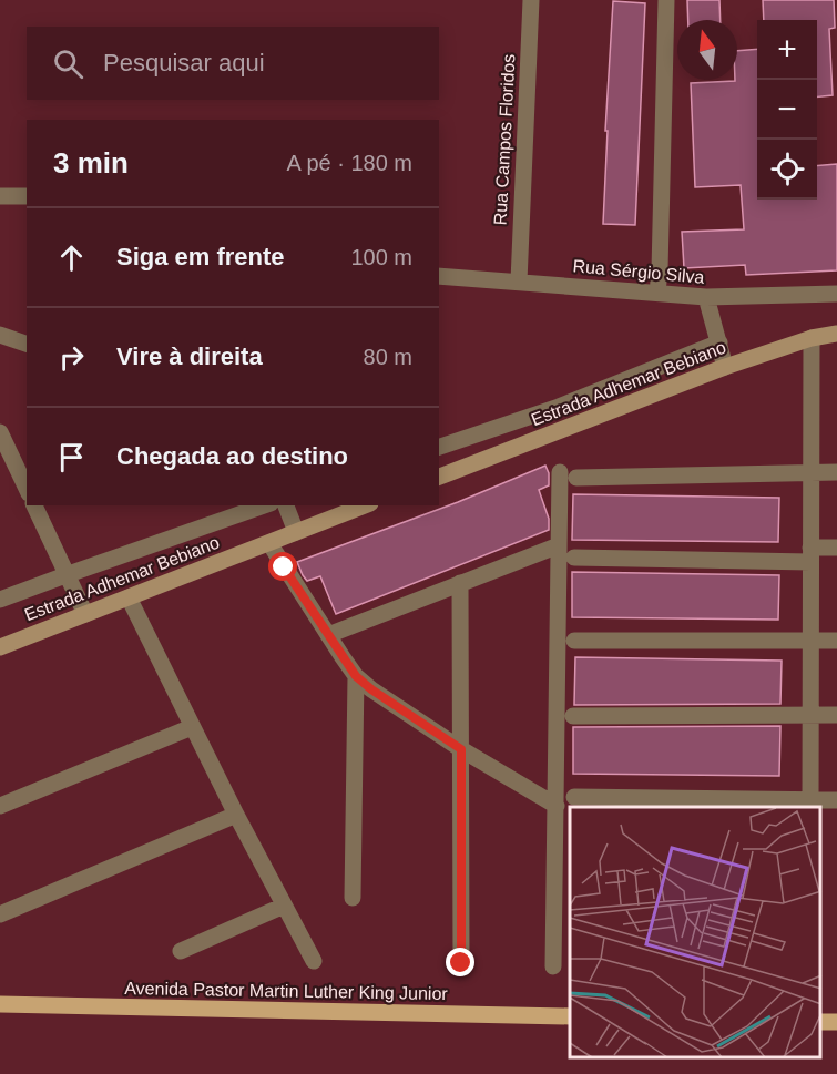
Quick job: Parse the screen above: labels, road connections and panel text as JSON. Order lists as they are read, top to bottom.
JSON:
{
  "streets": {
    "main road": ["Estrada Adhemar Bebiano", "Avenida Pastor Martin Luther King Junior"],
    "street": ["Rua Campos Floridos", "Rua Sérgio Silva"]
  },
  "crossings": [
    ["Rua Campos Floridos", "Rua Sérgio Silva"]
  ],
  "north": "top",
  "page": {
    "map_buttons": ["+", "−"],
    "search": "Pesquisar aqui",
    "heading": ["3 min", "A pé · 180 m"],
    "list": [
      ["Siga em frente", "100 m"],
      ["Vire à direita", "80 m"],
      "Chegada ao destino"
    ]
  }
}
